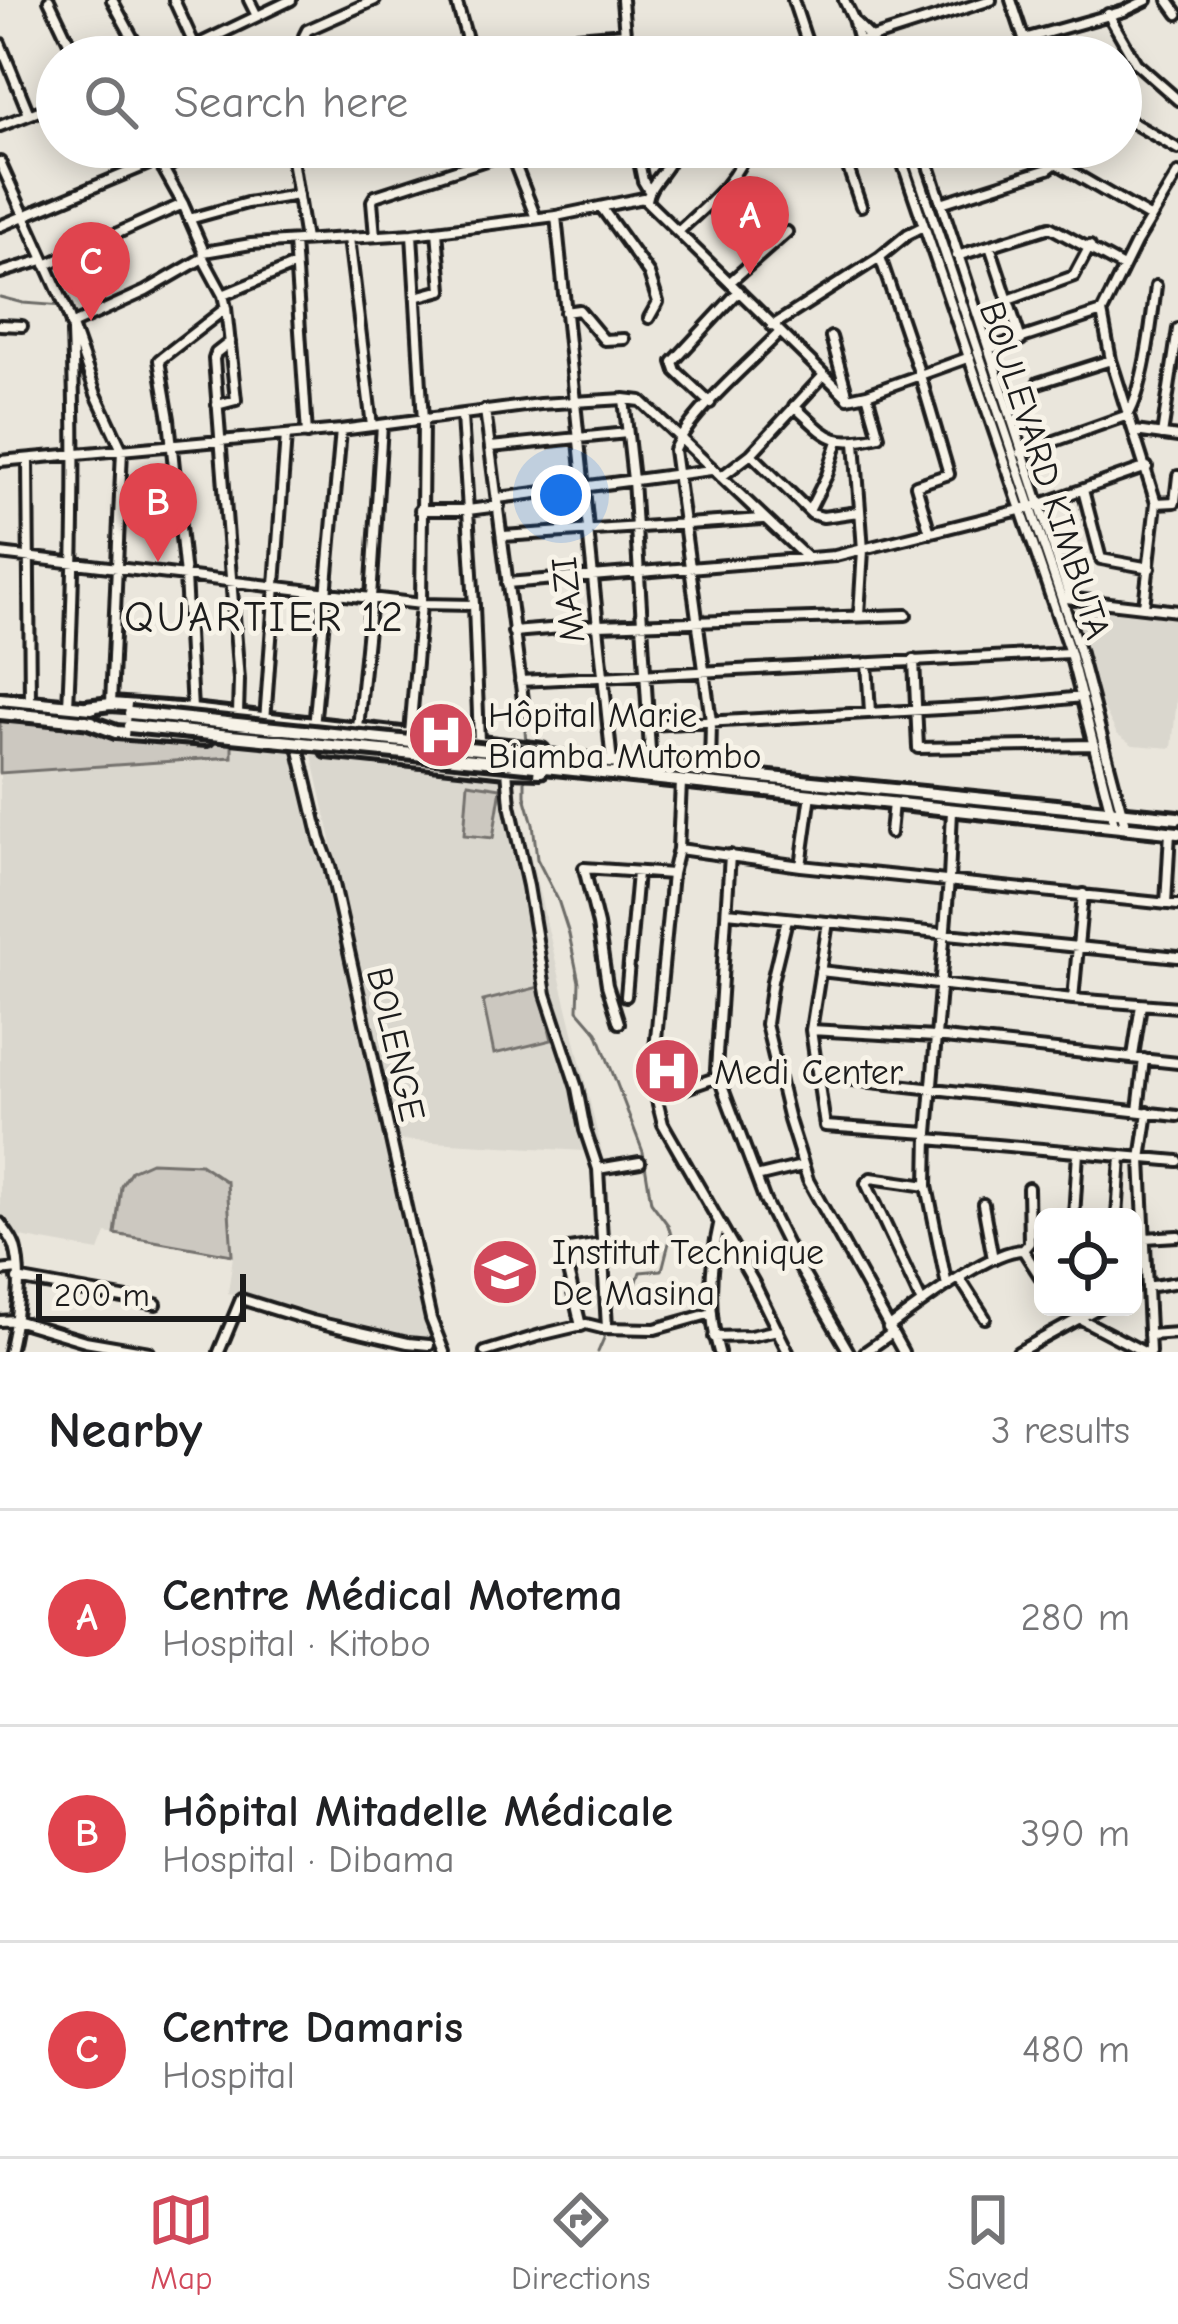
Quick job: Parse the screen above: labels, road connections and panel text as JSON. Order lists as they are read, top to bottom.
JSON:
{
  "streets": {
    "street": ["BOULEVARD KIMBUTA", "MAZI", "BOLENGE"]
  },
  "districts": ["QUARTIER 12"],
  "places": {
    "hospital": ["Hôpital Marie Biamba Mutombo", "Medi Center"],
    "school or university": ["Institut Technique De Masina"]
  },
  "scale_bar": "200 m",
  "page": {
    "search": "Search here",
    "pins": ["A", "C", "B"],
    "scale": "200 m",
    "heading": ["Nearby", "3 results"],
    "list": [
      {
        "mark": "A",
        "name": "Centre Médical Motema",
        "note": "Hospital · Kitobo",
        "value": "280 m"
      },
      {
        "mark": "B",
        "name": "Hôpital Mitadelle Médicale",
        "note": "Hospital · Dibama",
        "value": "390 m"
      },
      {
        "mark": "C",
        "name": "Centre Damaris",
        "note": "Hospital",
        "value": "480 m"
      }
    ],
    "nav": ["Map", "Directions", "Saved"]
  }
}
